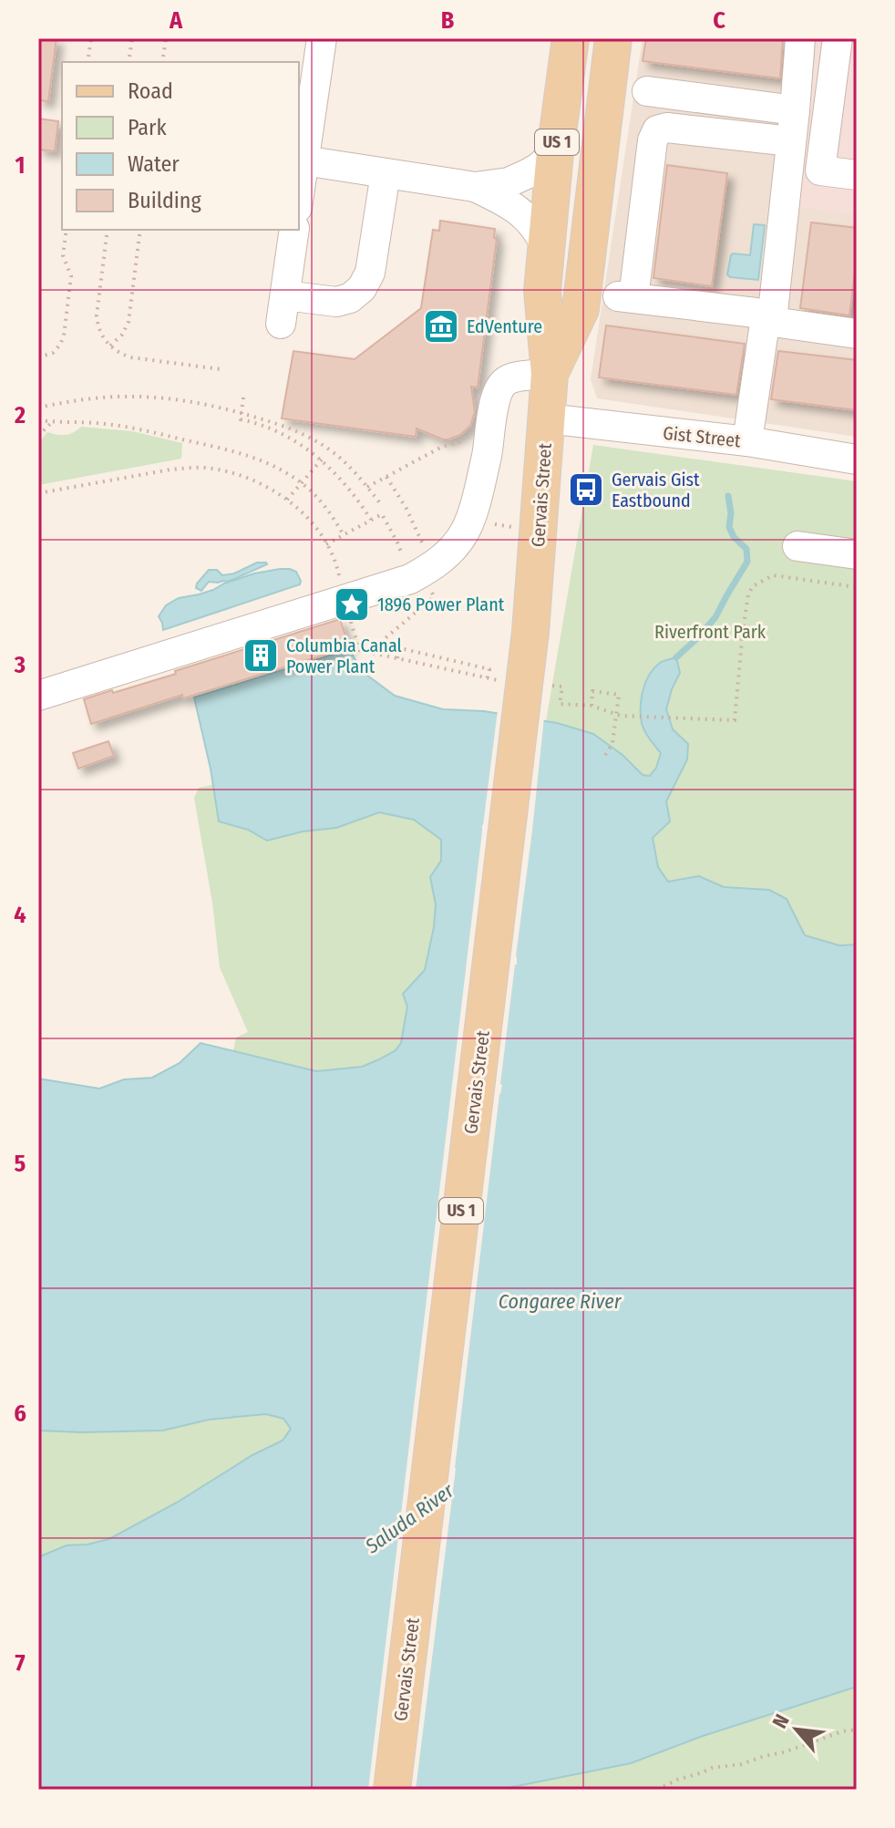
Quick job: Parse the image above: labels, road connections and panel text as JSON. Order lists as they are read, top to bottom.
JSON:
{
  "streets": {
    "main road": ["US 1", "Gervais Street"],
    "street": ["Gist Street"]
  },
  "crossings": [
    ["Gist Street", "Gervais Street"]
  ],
  "water": ["Congaree River", "Saluda River"],
  "parks": ["Riverfront Park"],
  "places": {
    "museum": ["EdVenture"],
    "bus stop": ["Gervais Gist Eastbound"],
    "place": ["1896 Power Plant"],
    "building": ["Columbia Canal Power Plant"]
  },
  "legend": [
    "Road",
    "Park",
    "Water",
    "Building"
  ],
  "north": "top left",
  "grid": {
    "columns": ["A", "B", "C"],
    "rows": [
      "1",
      "2",
      "3",
      "4",
      "5",
      "6",
      "7"
    ]
  }
}
